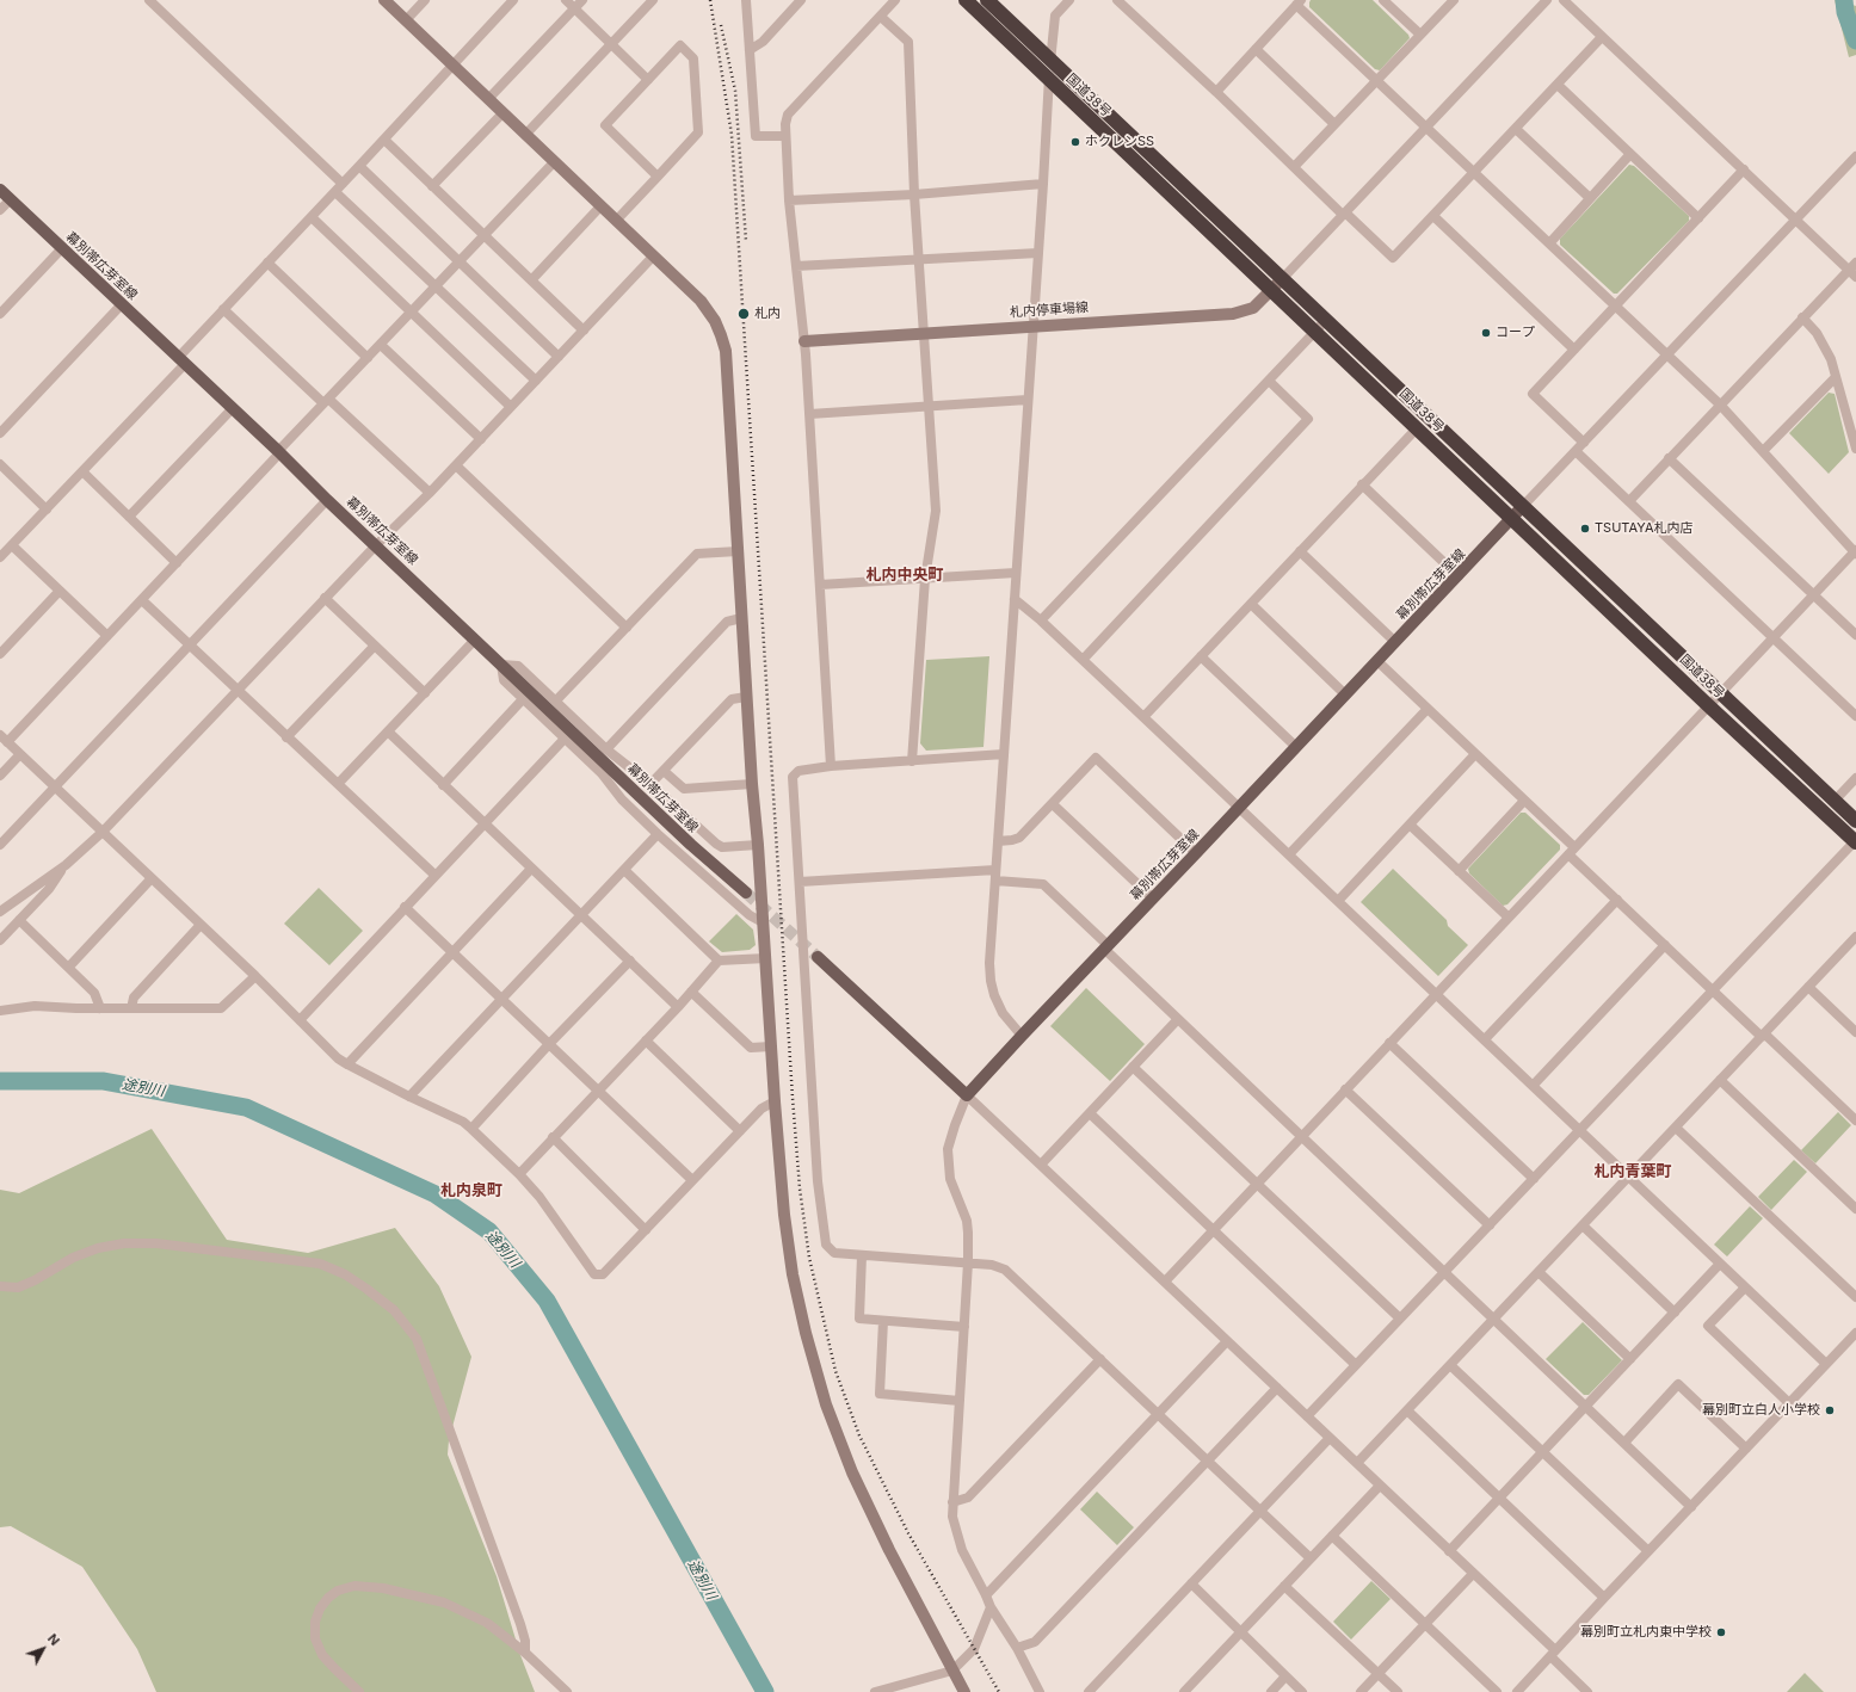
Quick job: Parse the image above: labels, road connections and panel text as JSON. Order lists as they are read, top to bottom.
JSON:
{
  "streets": {
    "highway": ["国道38号"],
    "main road": ["幕別帯広芽室線"],
    "street": ["札内停車場線"]
  },
  "crossings": [
    ["国道38号", "幕別帯広芽室線"],
    ["国道38号", "札内停車場線"]
  ],
  "districts": ["札内中央町", "札内青葉町", "札内泉町"],
  "water": ["途別川"],
  "places": [
    "ホクレンSS",
    "札内",
    "コープ",
    "TSUTAYA札内店",
    "幕別町立白人小学校",
    "幕別町立札内東中学校"
  ],
  "north": "top right"
}
